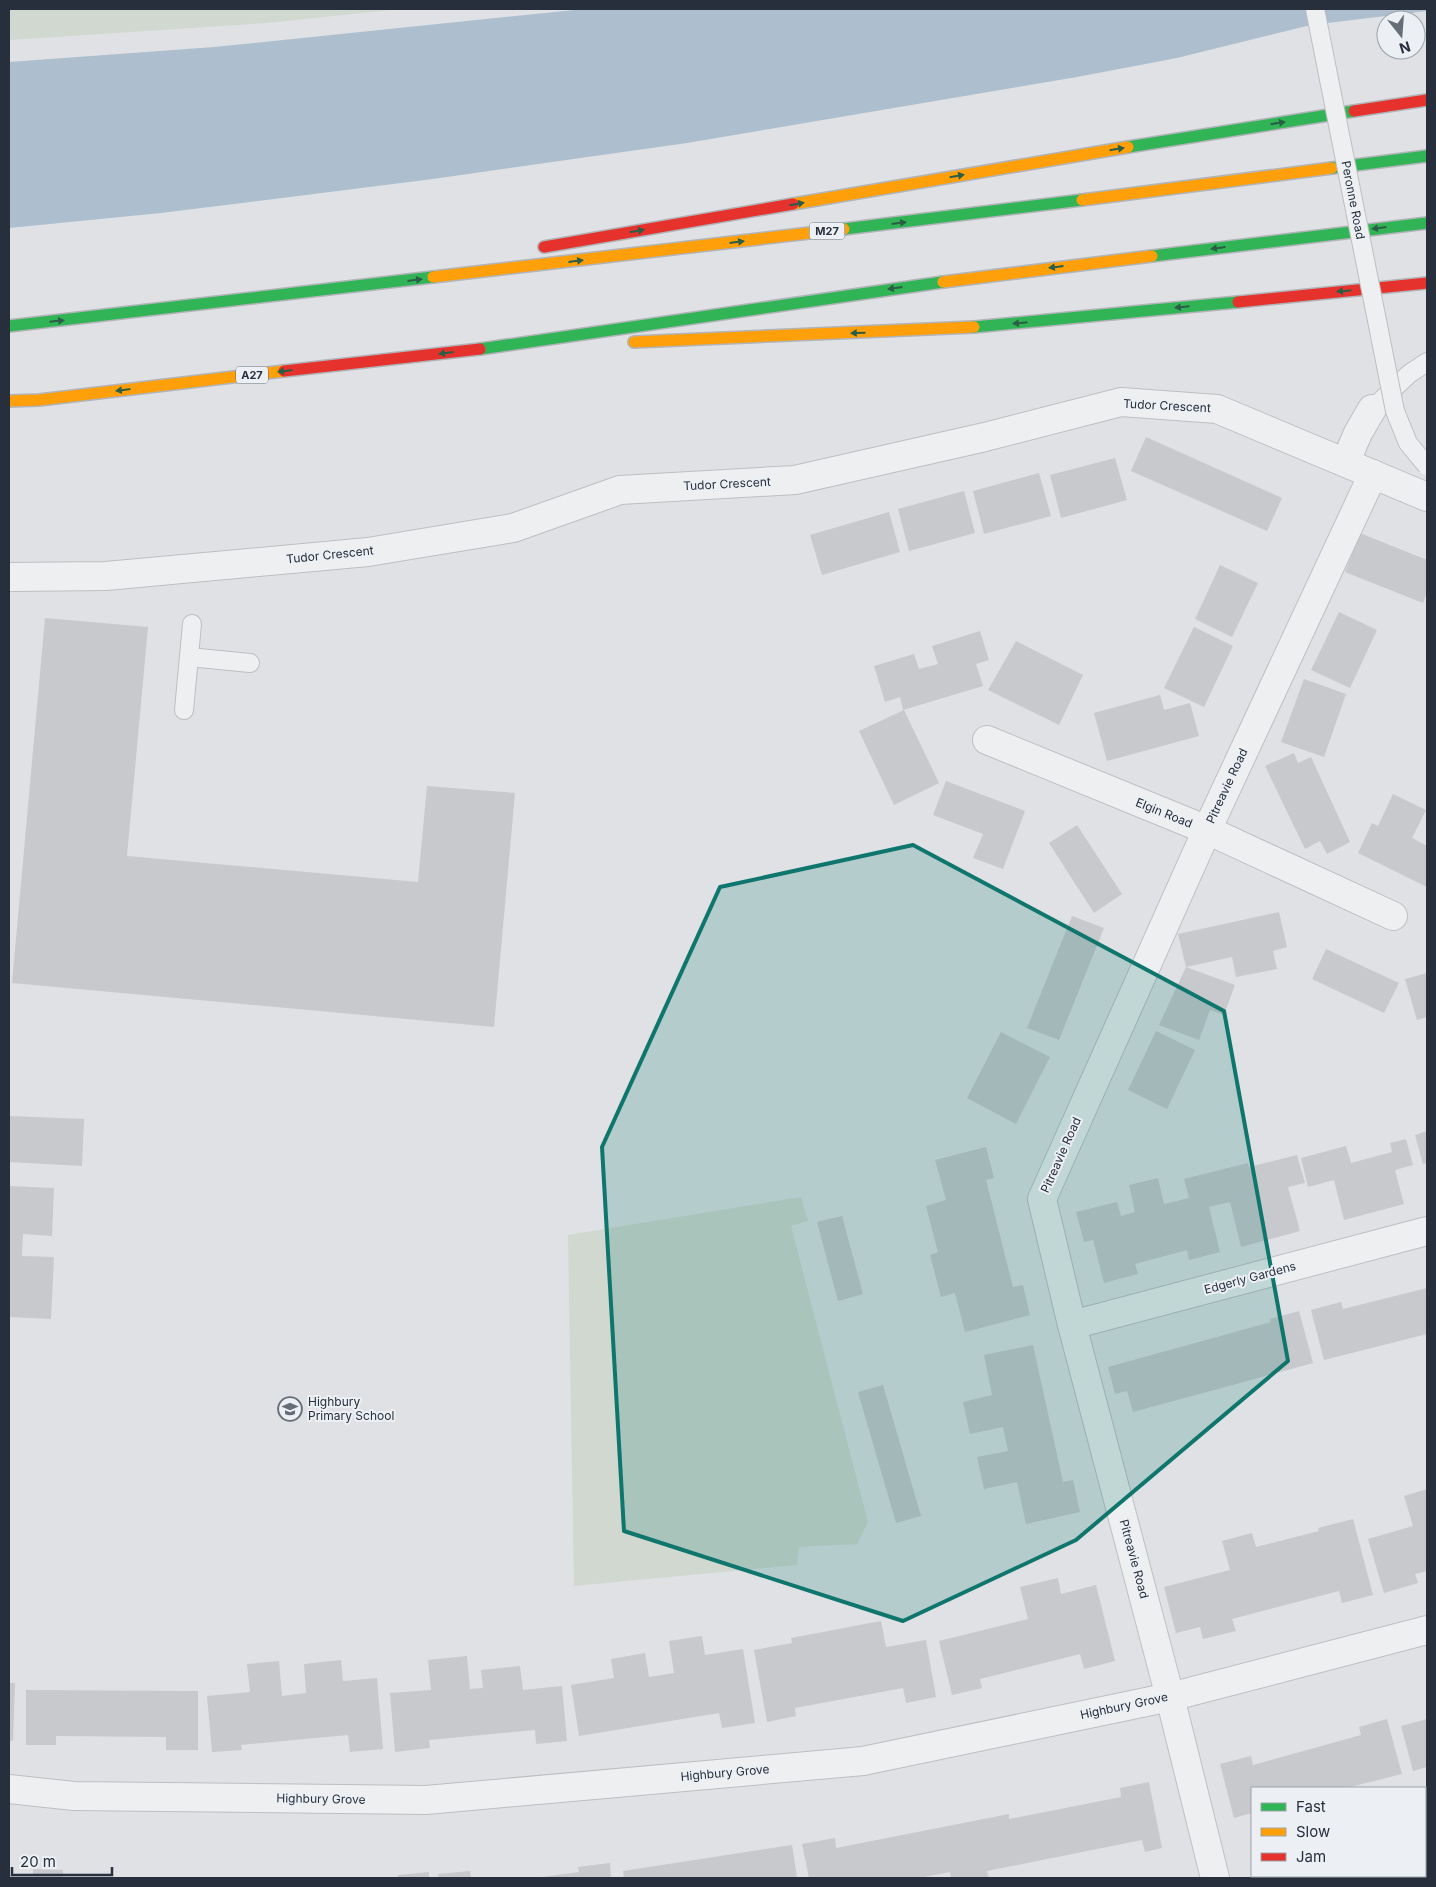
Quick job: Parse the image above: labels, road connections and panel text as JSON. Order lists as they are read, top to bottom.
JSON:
{
  "streets": {
    "highway": ["M27", "A27"],
    "street": [
      "Tudor Crescent",
      "Pitreavie Road",
      "Elgin Road",
      "Edgerly Gardens",
      "Highbury Grove"
    ],
    "lane": ["Peronne Road"]
  },
  "crossings": [
    ["Tudor Crescent", "Pitreavie Road"],
    ["Pitreavie Road", "Elgin Road"],
    ["Pitreavie Road", "Edgerly Gardens"],
    ["Pitreavie Road", "Highbury Grove"]
  ],
  "places": {
    "school or university": ["Highbury Primary School"]
  },
  "legend": ["Fast", "Slow", "Jam"],
  "scale_bar": "20 m",
  "north": "bottom"
}
